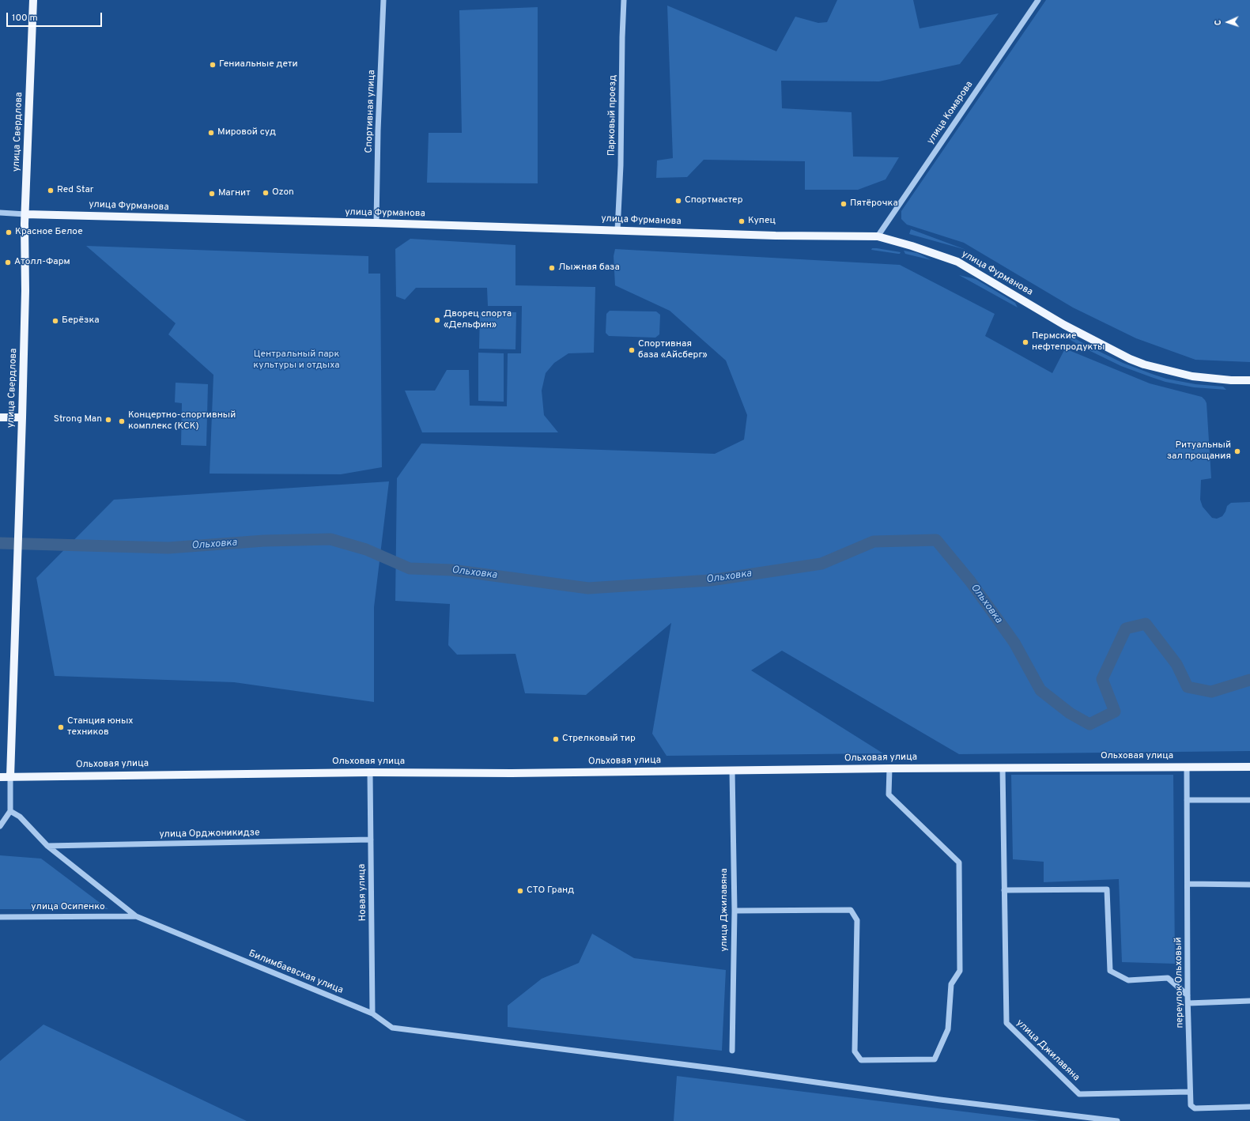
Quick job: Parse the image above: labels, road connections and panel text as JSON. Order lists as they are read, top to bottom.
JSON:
{
  "streets": {
    "main road": ["улица Свердлова", "улица Фурманова", "Ольховая улица"],
    "street": [
      "Спортивная улица",
      "улица Комарова",
      "Парковый проезд",
      "улица Орджоникидзе",
      "Новая улица",
      "улица Осипенко",
      "улица Джилавяна",
      "Билимбаевская улица",
      "переулок Ольховый"
    ]
  },
  "crossings": [
    ["Спортивная улица", "улица Фурманова"],
    ["улица Комарова", "улица Фурманова"],
    ["Парковый проезд", "улица Фурманова"],
    ["улица Свердлова", "улица Фурманова"],
    ["улица Свердлова", "Ольховая улица"],
    ["Ольховая улица", "Новая улица"],
    ["Ольховая улица", "улица Джилавяна"],
    ["Ольховая улица", "переулок Ольховый"],
    ["улица Орджоникидзе", "Новая улица"],
    ["улица Орджоникидзе", "Билимбаевская улица"],
    ["Новая улица", "Билимбаевская улица"],
    ["улица Осипенко", "Билимбаевская улица"],
    ["улица Джилавяна", "переулок Ольховый"]
  ],
  "water": ["Ольховка"],
  "parks": ["Центральный парк культуры и отдыха"],
  "places": [
    "Гениальные дети",
    "Мировой суд",
    "Red Star",
    "Ozon",
    "Магнит",
    "Спортмастер",
    "Пятёрочка",
    "Купец",
    "Красное Белое",
    "Атолл-Фарм",
    "Лыжная база",
    "Дворец спорта «Дельфин»",
    "Берёзка",
    "Пермские нефтепродукты",
    "Спортивная база «Айсберг»",
    "Strong Man",
    "Концертно-спортивный комплекс (КСК)",
    "Ритуальный зал прощания",
    "Станция юных техников",
    "Стрелковый тир",
    "СТО Гранд"
  ],
  "scale_bar": "100 m",
  "north": "left"
}
